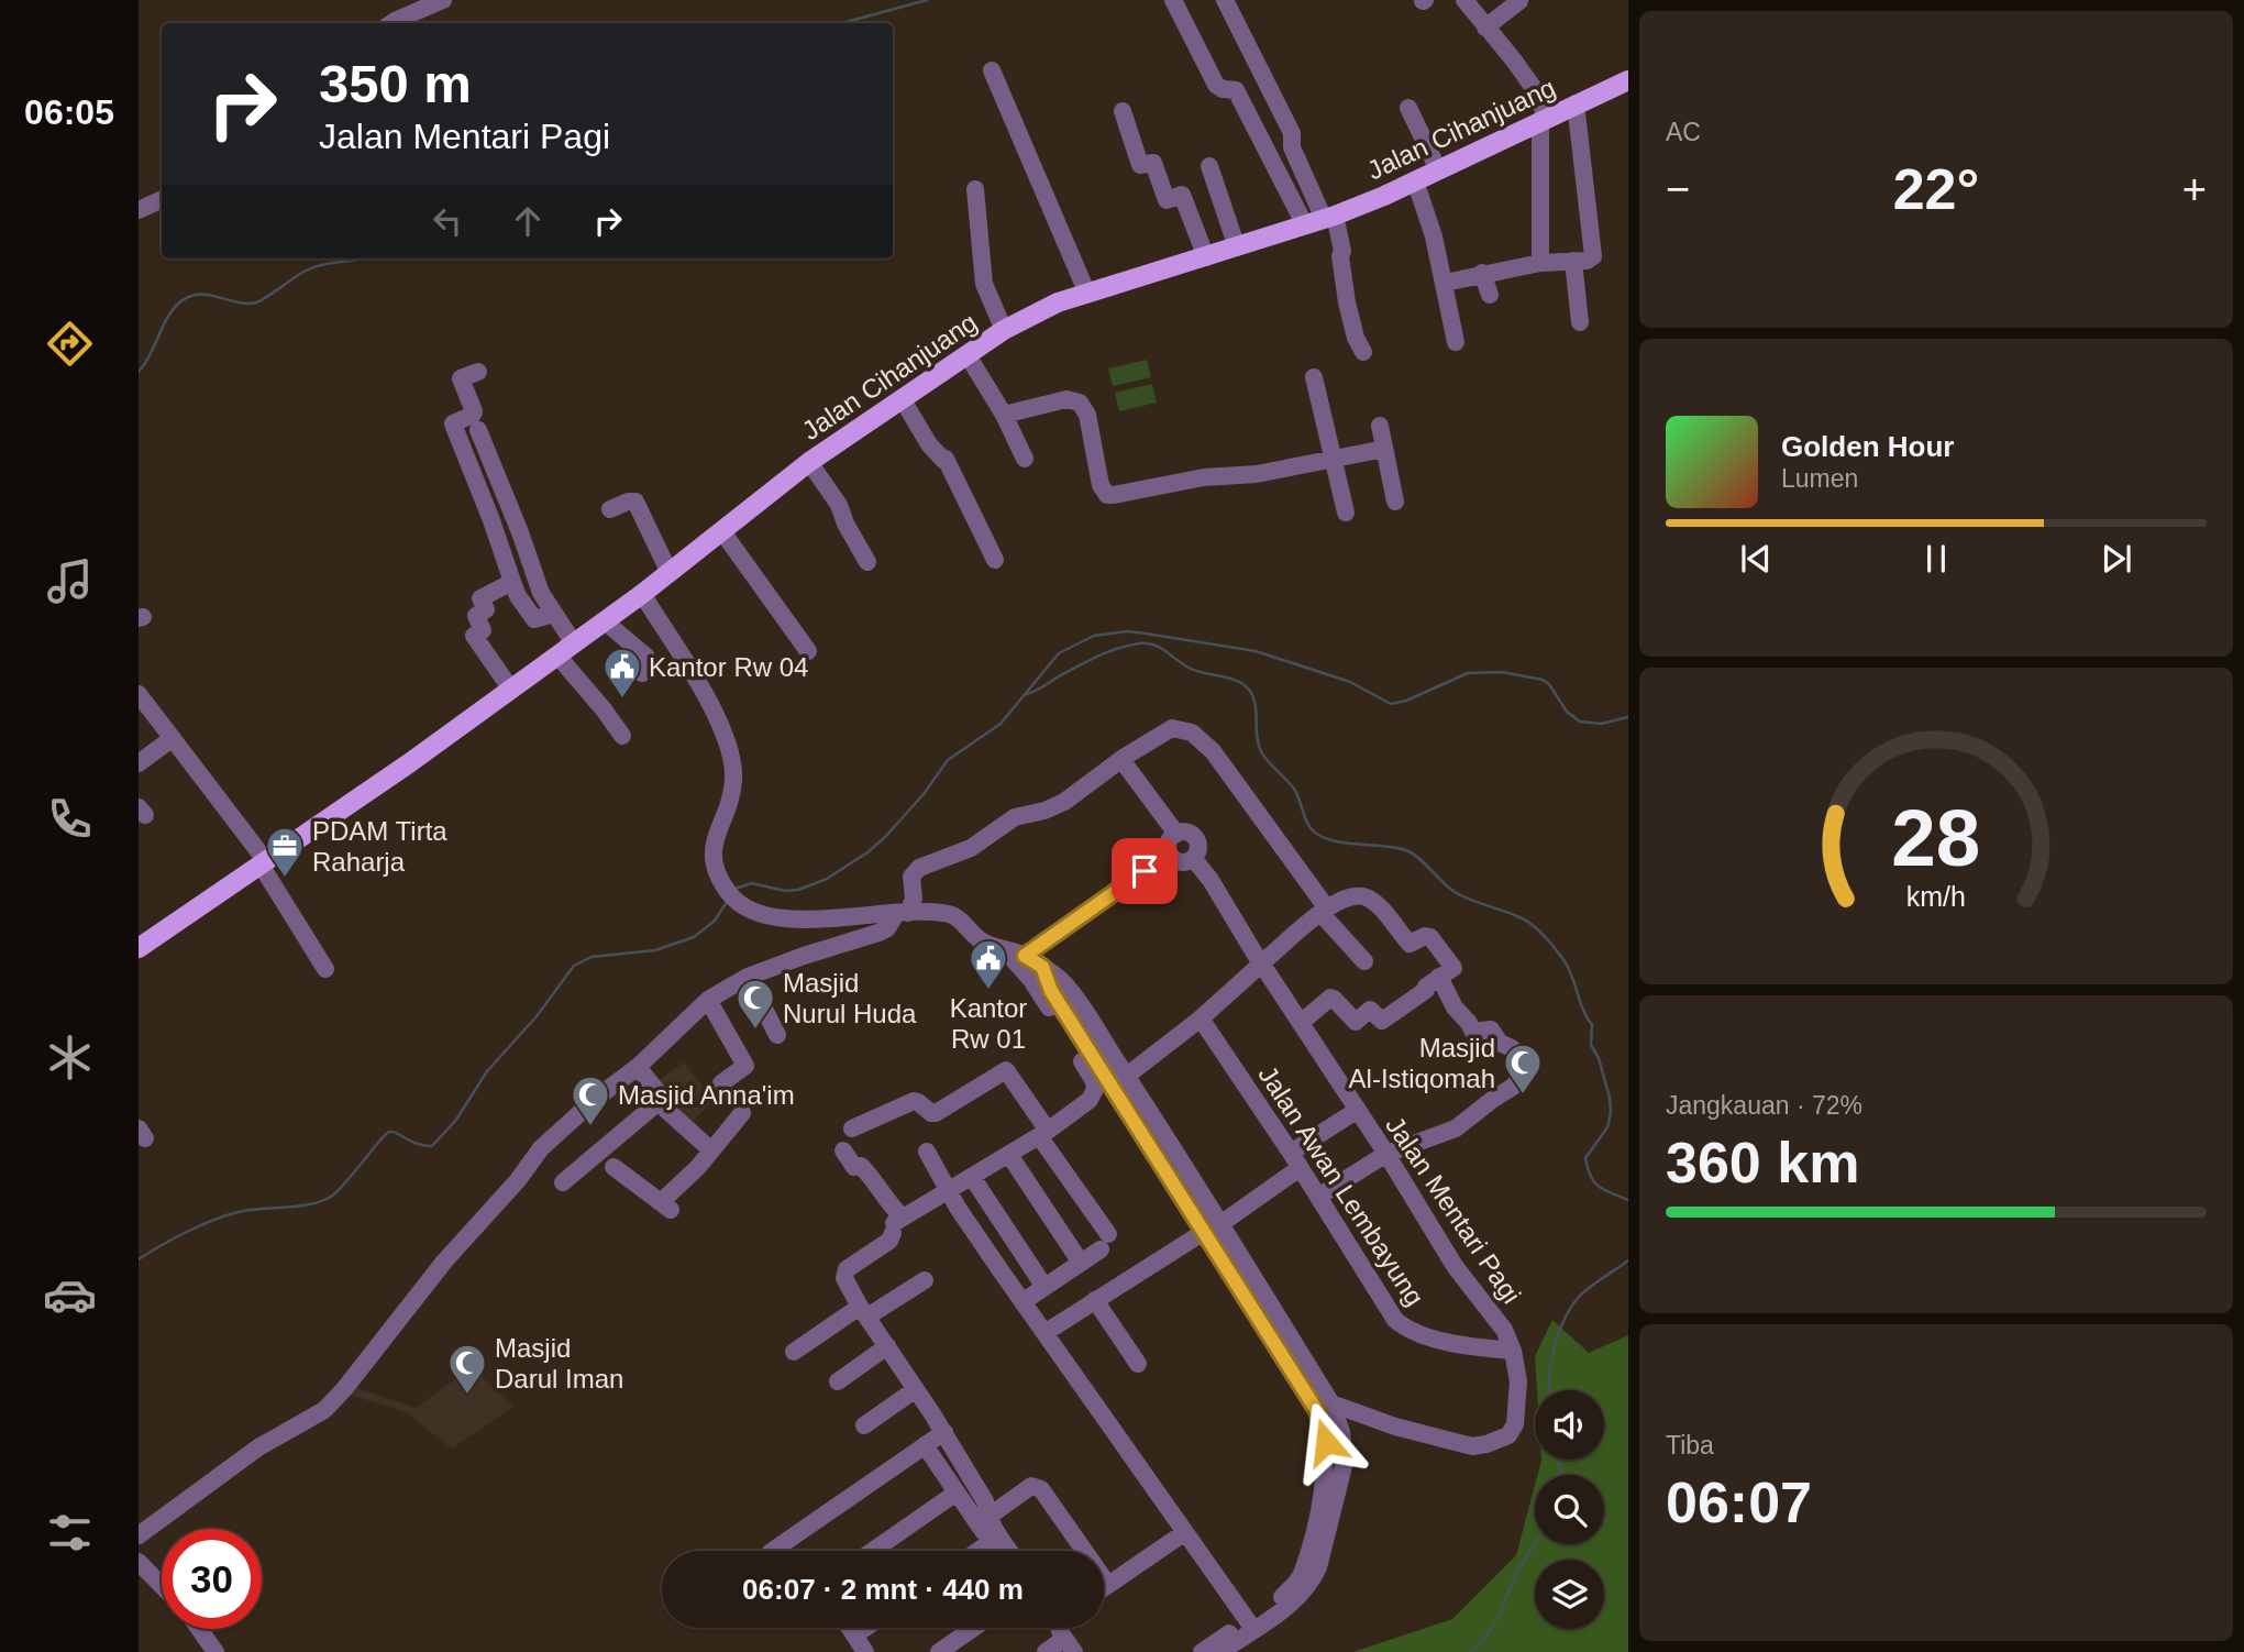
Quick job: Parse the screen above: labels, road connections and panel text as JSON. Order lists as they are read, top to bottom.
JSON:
{
  "streets": {
    "main road": ["Jalan Cihanjuang"],
    "street": ["Jalan Awan Lembayung", "Jalan Mentari Pagi"]
  },
  "crossings": [
    ["Jalan Awan Lembayung", "Jalan Mentari Pagi"]
  ],
  "places": {
    "public building": ["Kantor Rw 04", "Kantor Rw 01"],
    "office": ["PDAM Tirta Raharja"],
    "mosque": [
      "Masjid Nurul Huda",
      "Masjid Al-Istiqomah",
      "Masjid Anna'im",
      "Masjid Darul Iman"
    ]
  },
  "page": {
    "tabs": "06:05",
    "tile": [
      "AC",
      ["Jangkauan · 72%", "360 km"],
      ["Tiba", "06:07"]
    ],
    "turn": ["350 m", "Jalan Mentari Pagi"],
    "heat": ["−", "22°", "+"],
    "song": ["Golden Hour", "Lumen"],
    "limit": "30",
    "trip": "06:07 · 2 mnt · 440 m",
    "gauge": ["28", "km/h"]
  }
}
